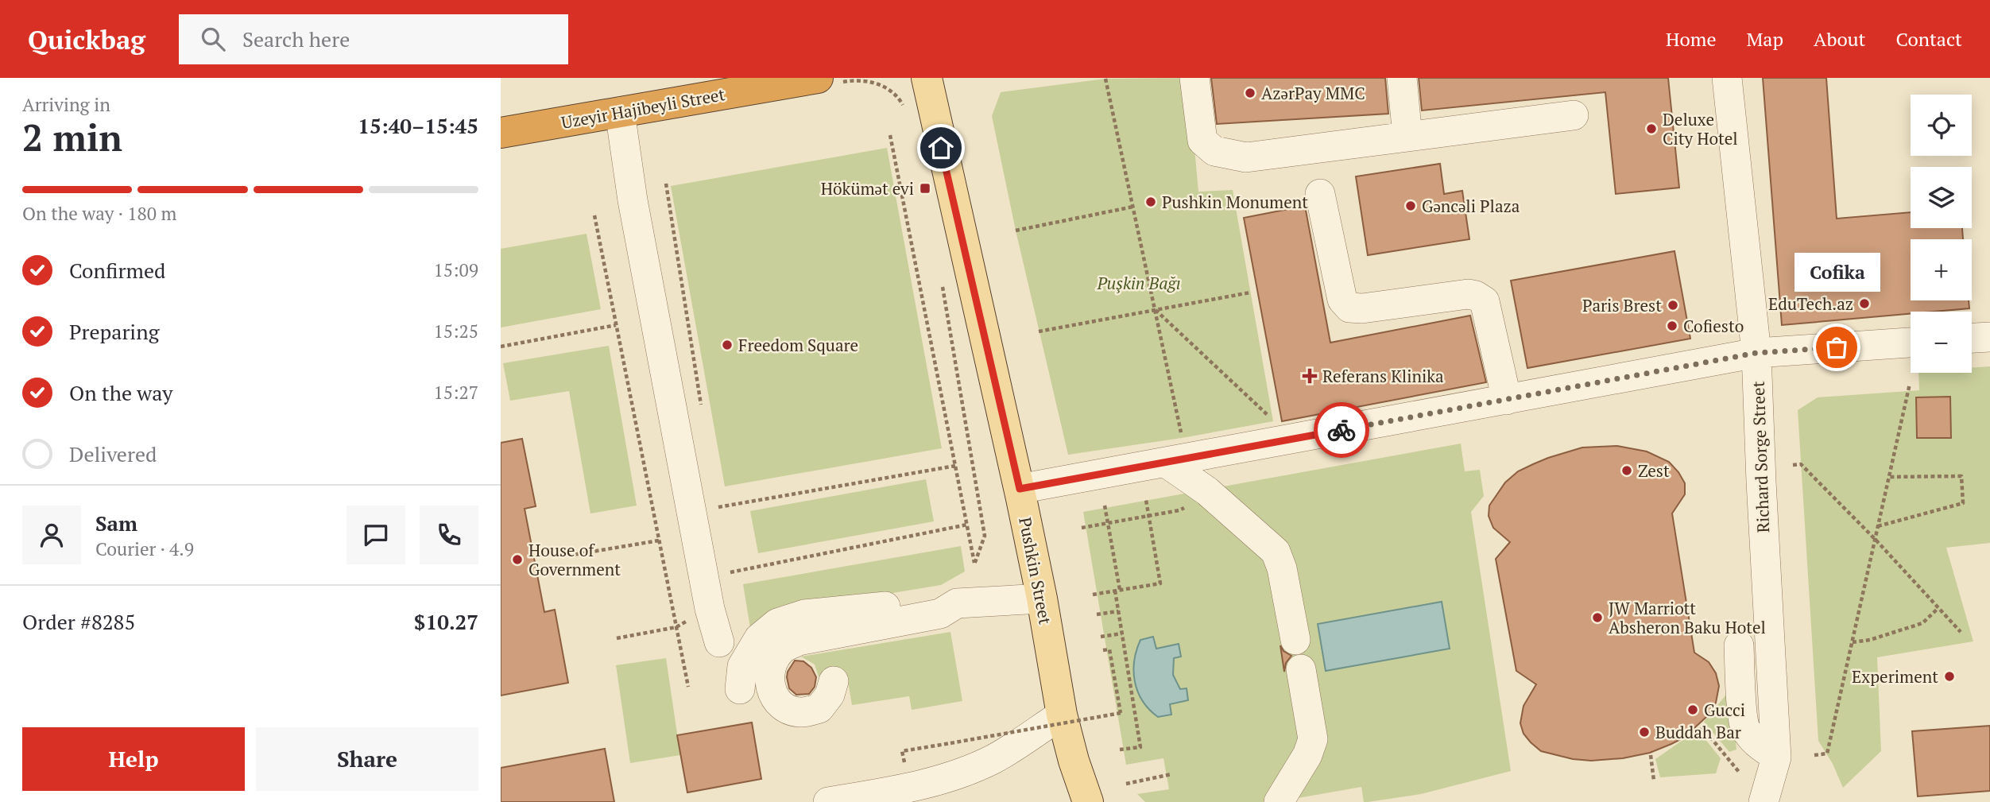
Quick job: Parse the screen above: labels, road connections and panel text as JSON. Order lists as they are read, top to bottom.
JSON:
{
  "streets": {
    "highway": ["Uzeyir Hajibeyli Street"],
    "main road": ["Pushkin Street"],
    "street": ["Richard Sorge Street"]
  },
  "parks": ["Puşkin Bağı"],
  "places": {
    "other": [
      "AzərPay MMC",
      "Deluxe City Hotel",
      "Pushkin Monument",
      "Gəncəli Plaza",
      "EduTech.az",
      "Paris Brest",
      "Cofiesto",
      "Freedom Square",
      "Cofika",
      "Zest",
      "House of Government",
      "JW Marriott Absheron Baku Hotel",
      "Experiment",
      "Gucci",
      "Buddah Bar"
    ],
    "transit": ["Hökümət evi"],
    "health": ["Referans Klinika"]
  },
  "page": {
    "header": "Quickbag",
    "search": "Search here",
    "nav": [
      "Home",
      "Map",
      "About",
      "Contact"
    ],
    "heading": ["2 min", "Arriving in", "15:40–15:45"],
    "panel": [
      "Sam",
      "Courier · 4.9",
      "Order #8285",
      "$10.27"
    ],
    "map_buttons": ["+", "−"],
    "bar": "On the way · 180 m",
    "list": [
      ["Confirmed", "15:09"],
      ["Preparing", "15:25"],
      ["On the way", "15:27"],
      "Delivered"
    ],
    "bubble": "Cofika",
    "buttons": ["Help", "Share"]
  }
}
